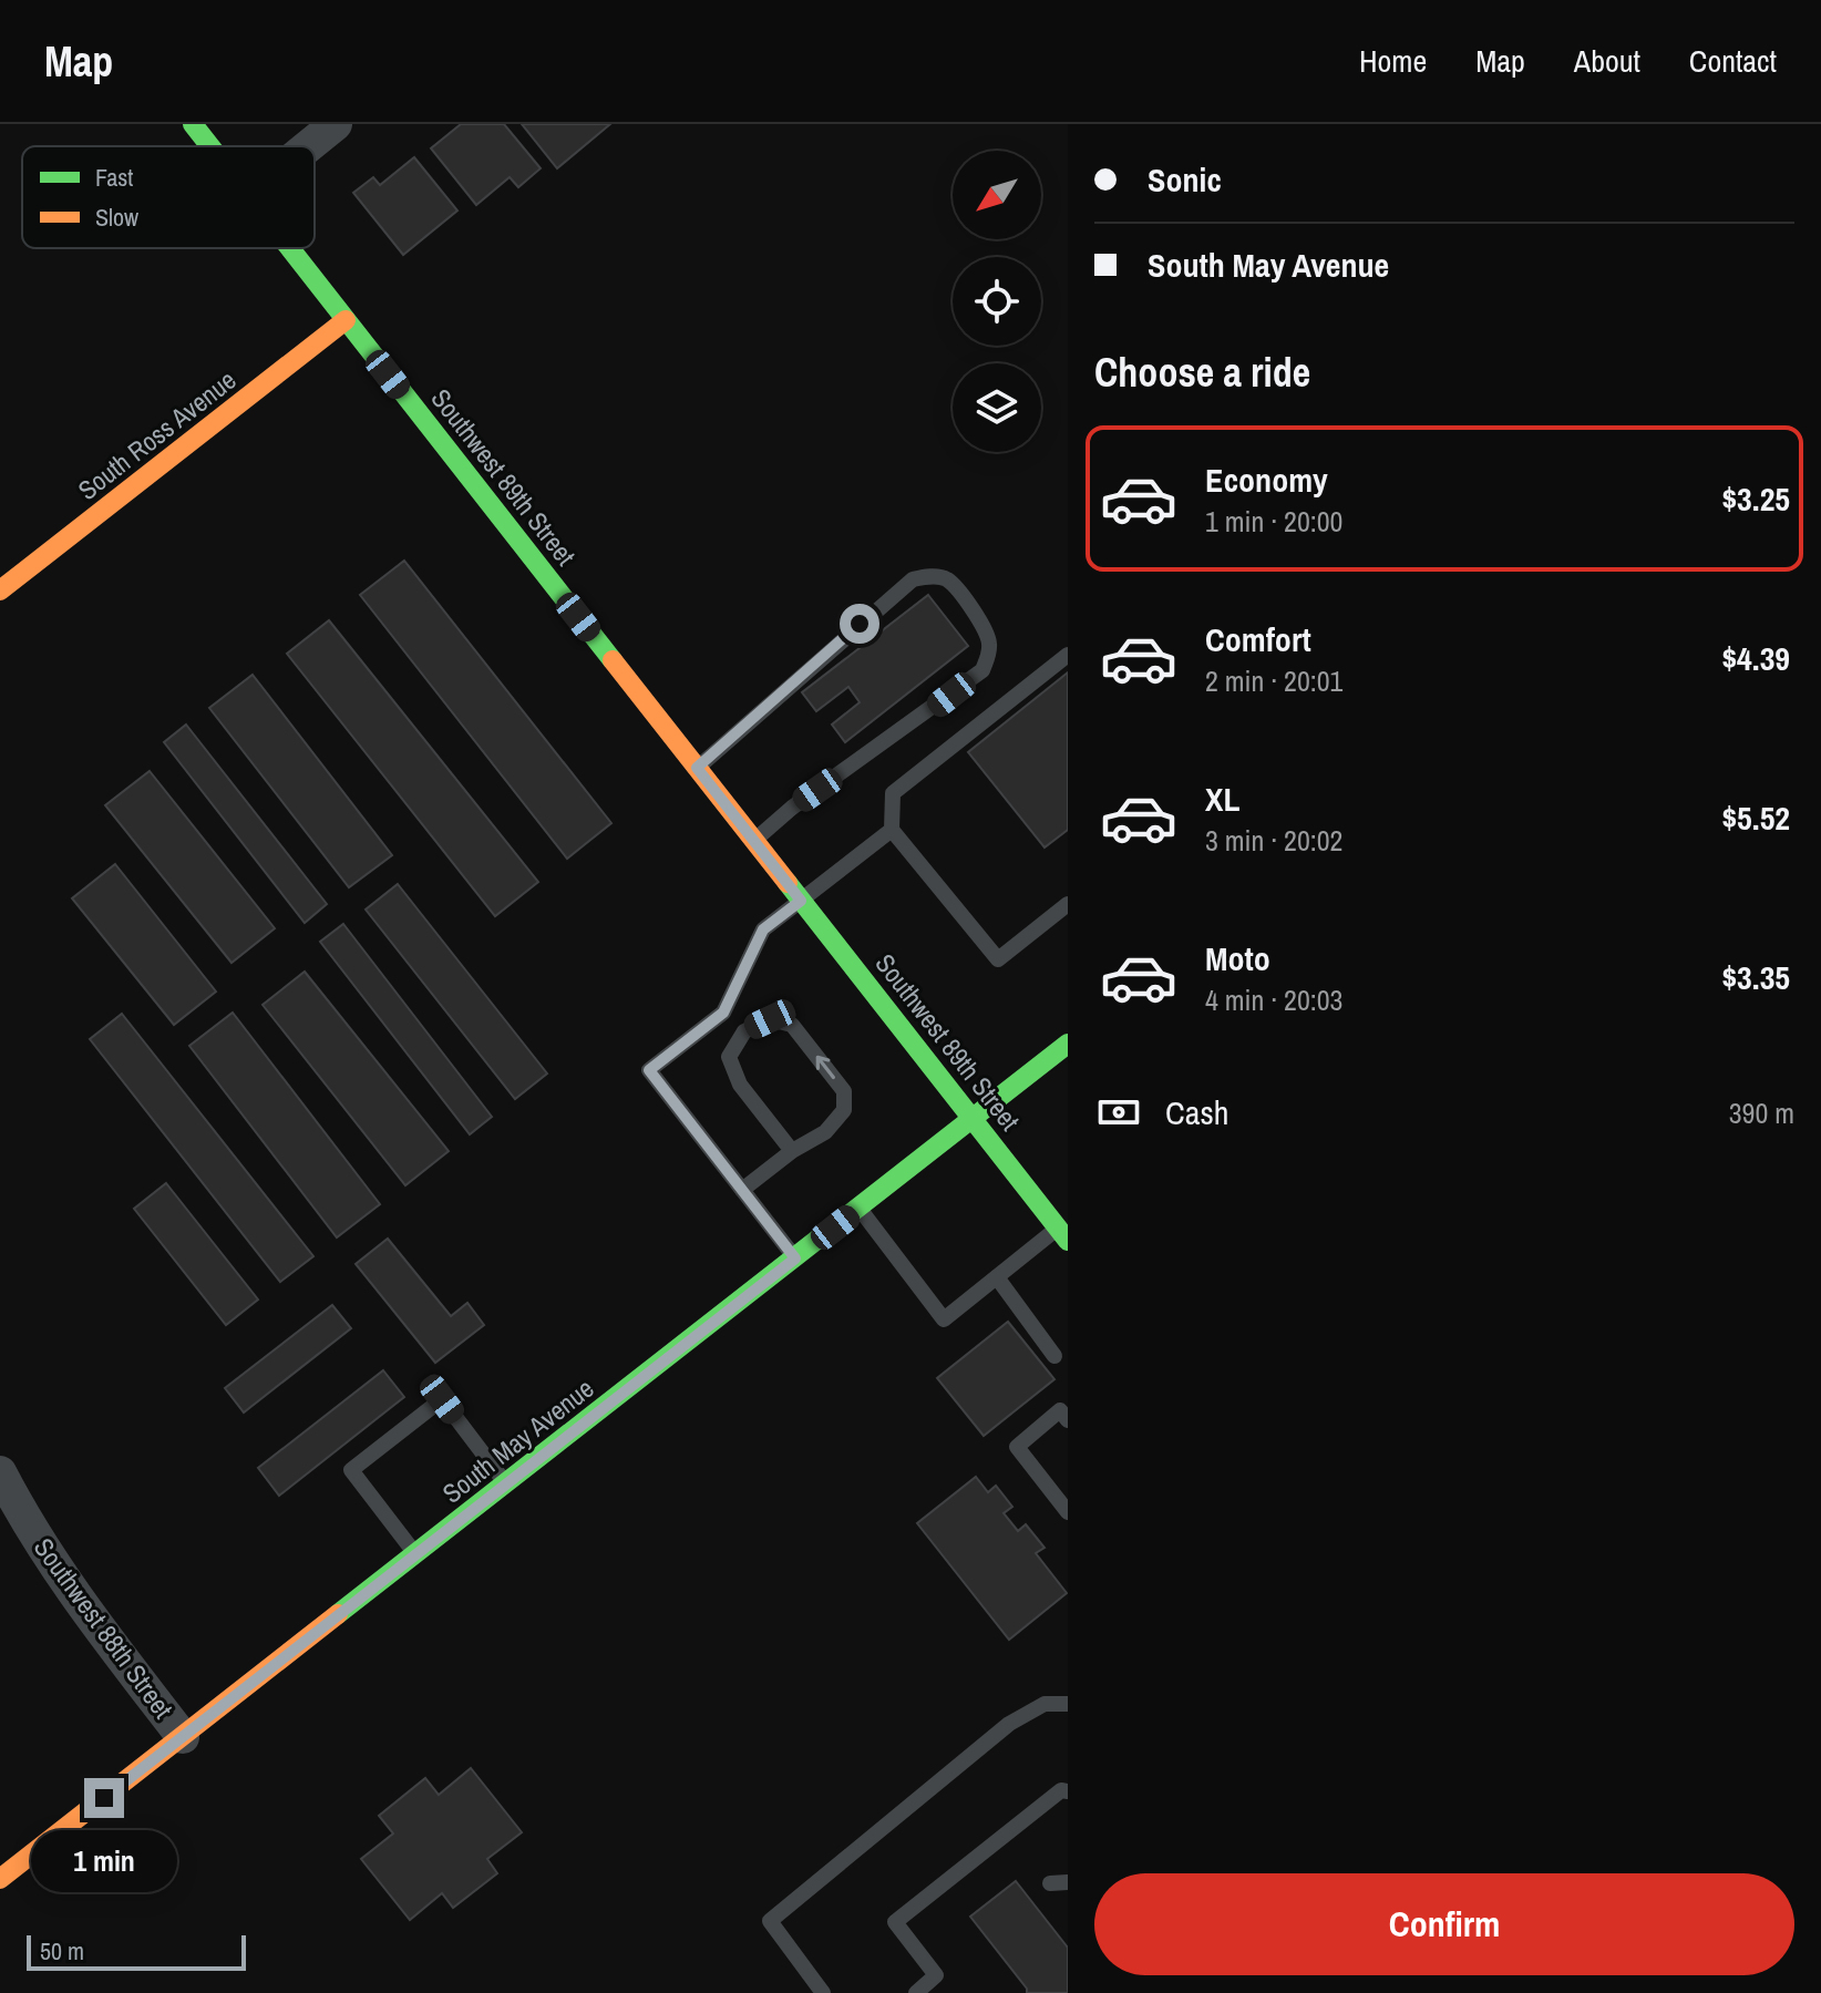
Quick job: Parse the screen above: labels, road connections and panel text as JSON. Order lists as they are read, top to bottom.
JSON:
{
  "streets": {
    "main road": ["South Ross Avenue", "Southwest 89th Street", "South May Avenue"],
    "street": ["Southwest 88th Street"]
  },
  "crossings": [
    ["South Ross Avenue", "Southwest 89th Street"],
    ["Southwest 89th Street", "South May Avenue"],
    ["South May Avenue", "Southwest 88th Street"]
  ],
  "legend": ["Fast", "Slow"],
  "scale_bar": "50 m",
  "north": "bottom left",
  "page": {
    "header": "Map",
    "nav": [
      "Home",
      "Map",
      "About",
      "Contact"
    ],
    "banner": ["Sonic", "South May Avenue"],
    "heading": "Choose a ride",
    "list": [
      {
        "name": "Economy",
        "note": "1 min · 20:00",
        "value": "$3.25"
      },
      {
        "name": "Comfort",
        "note": "2 min · 20:01",
        "value": "$4.39"
      },
      {
        "name": "XL",
        "note": "3 min · 20:02",
        "value": "$5.52"
      },
      {
        "name": "Moto",
        "note": "4 min · 20:03",
        "value": "$3.35"
      }
    ],
    "pay": ["Cash", "390 m"],
    "bubble": "1 min",
    "buttons": "Confirm",
    "scale": "50 m"
  }
}
